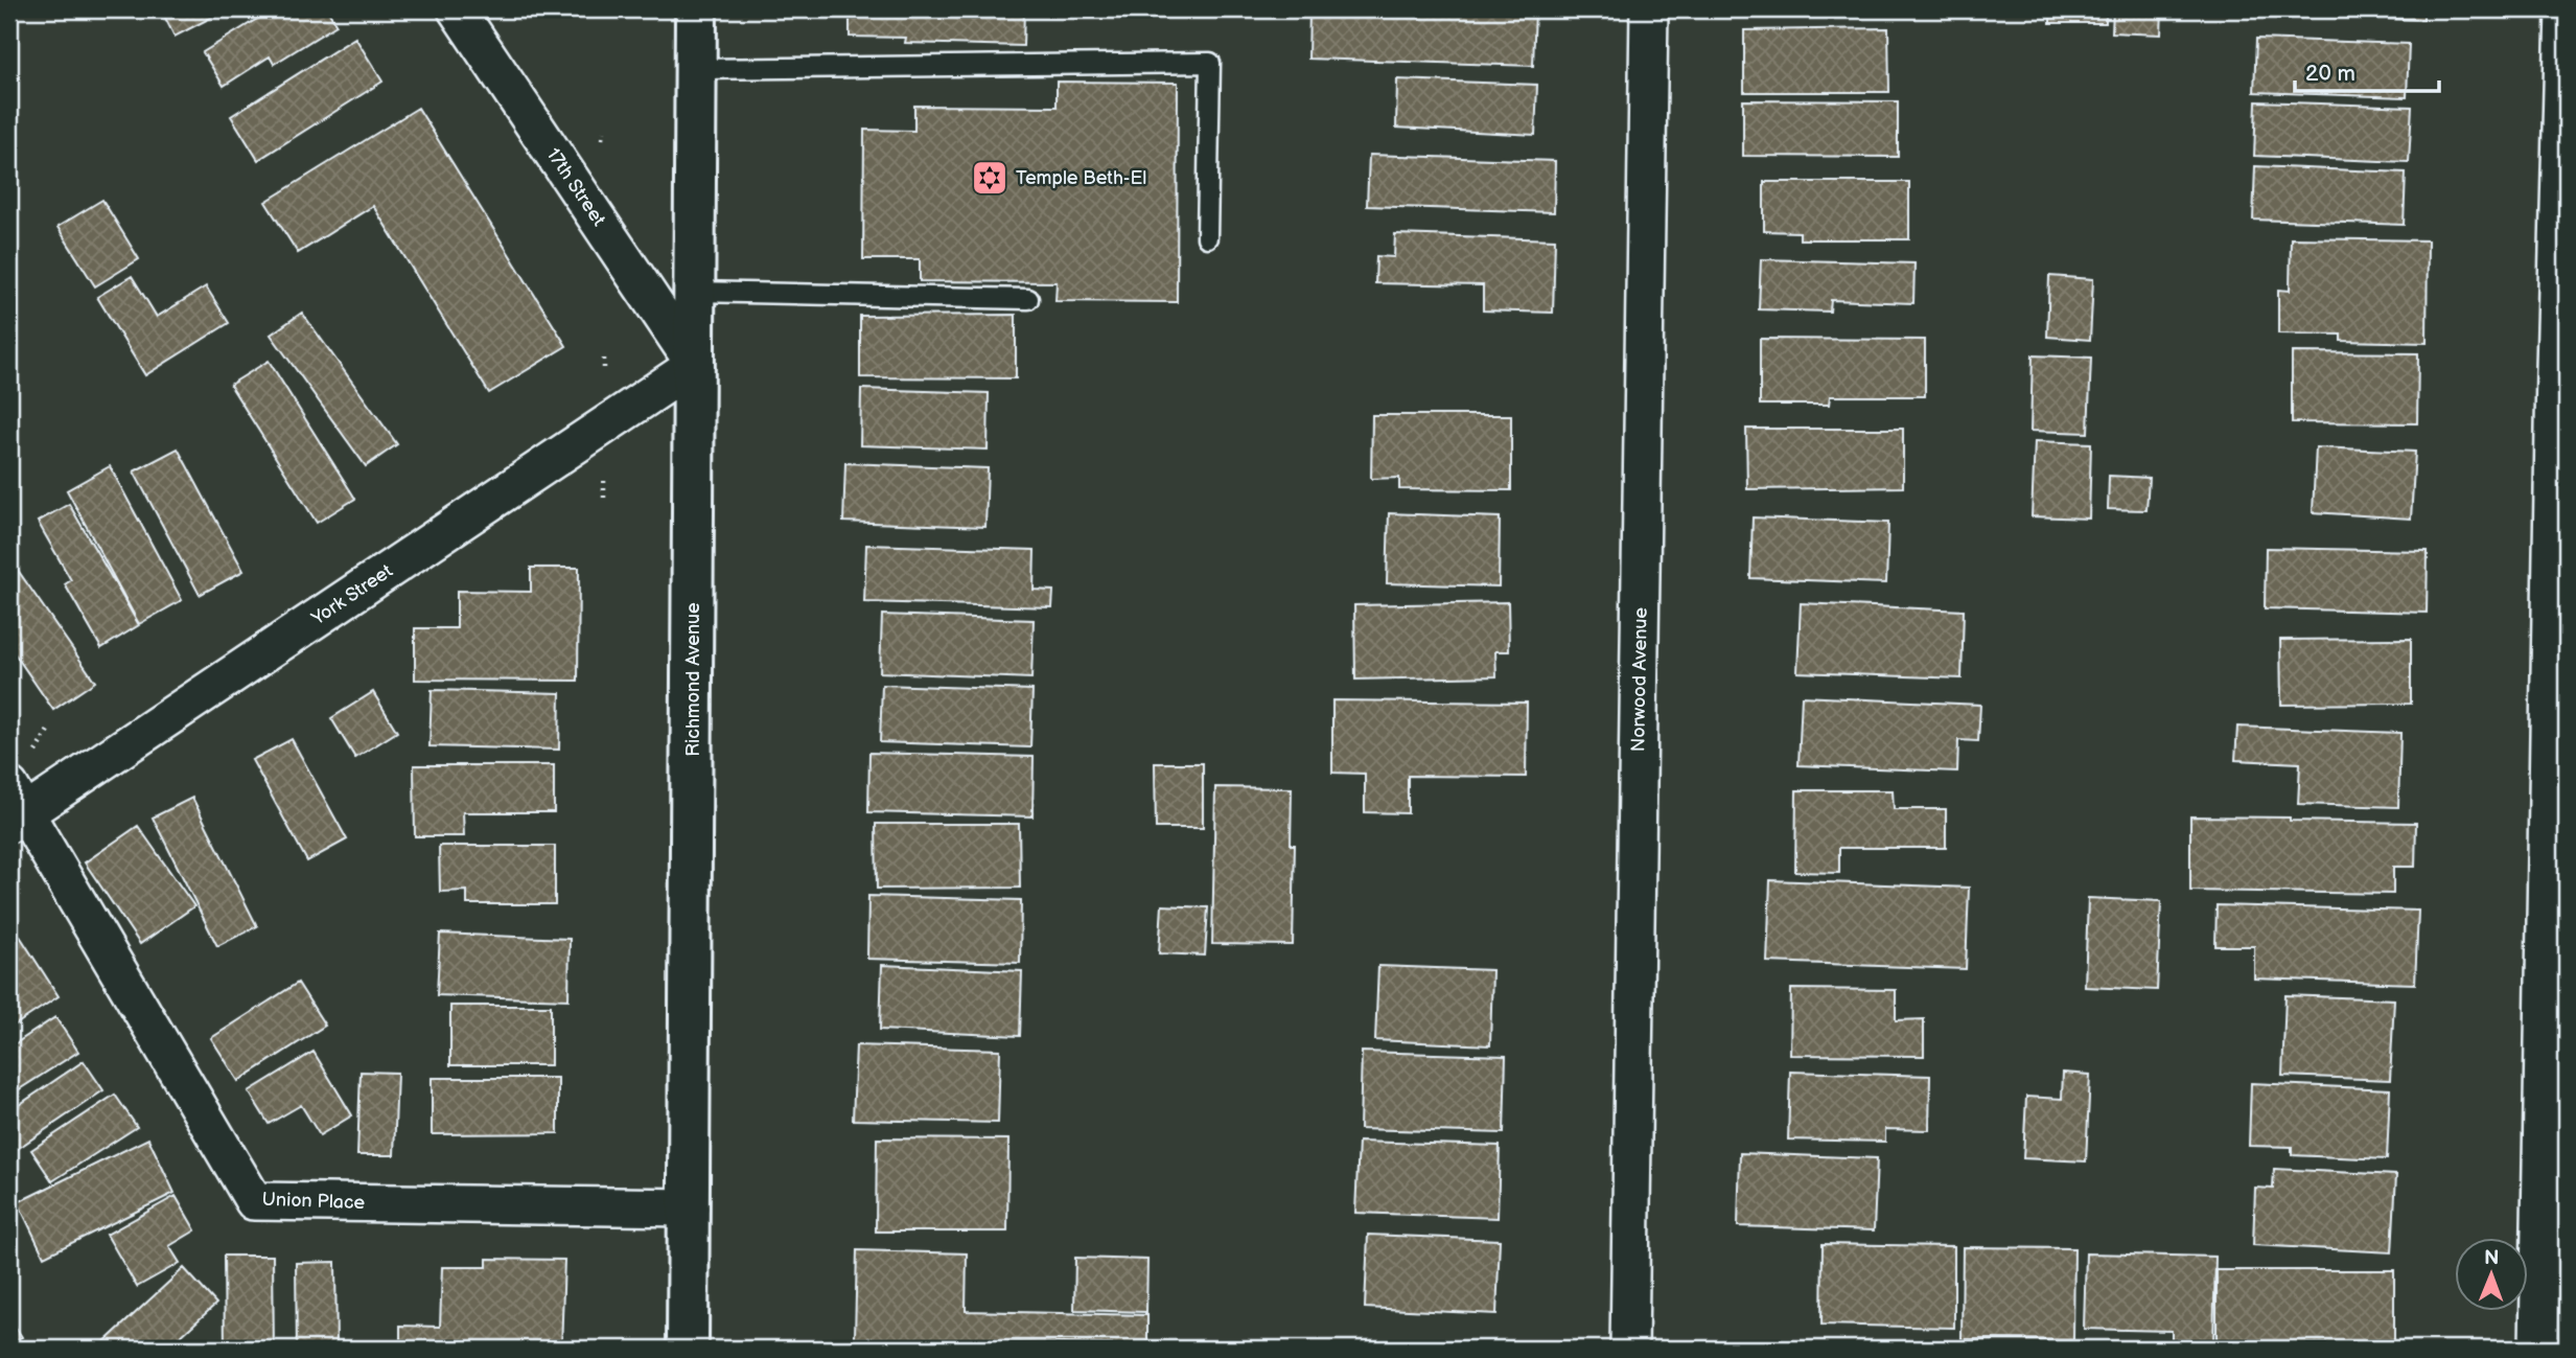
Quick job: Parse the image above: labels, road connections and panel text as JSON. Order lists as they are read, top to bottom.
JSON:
{
  "streets": {
    "street": [
      "17th Street",
      "York Street",
      "Richmond Avenue",
      "Norwood Avenue",
      "Union Place"
    ]
  },
  "crossings": [
    ["17th Street", "York Street"],
    ["17th Street", "Richmond Avenue"],
    ["York Street", "Richmond Avenue"],
    ["York Street", "Union Place"],
    ["Richmond Avenue", "Union Place"]
  ],
  "places": {
    "synagogue": ["Temple Beth-El"]
  },
  "scale_bar": "20 m",
  "north": "top"
}
